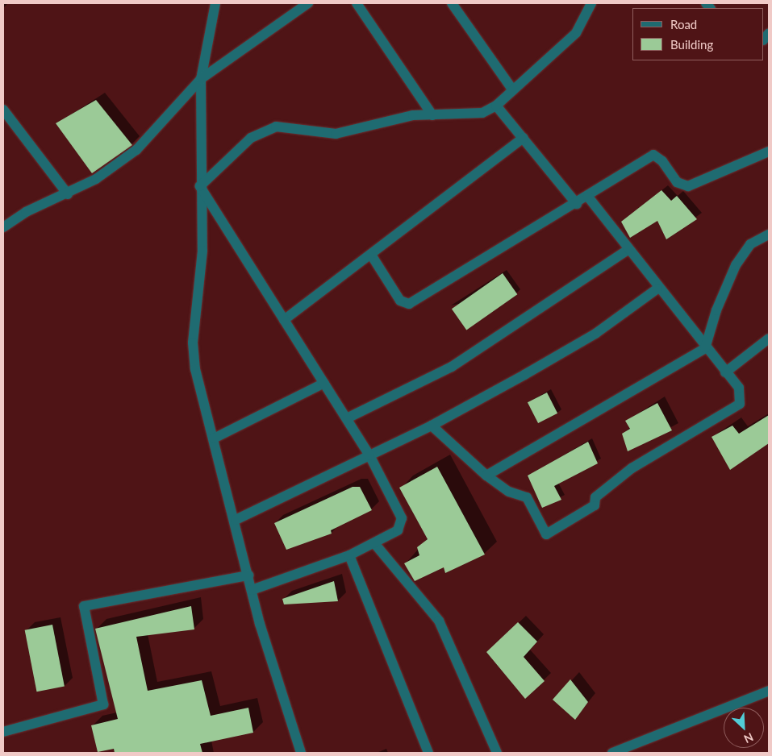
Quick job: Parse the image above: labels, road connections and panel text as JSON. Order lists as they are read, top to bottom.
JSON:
{
  "legend": ["Road", "Building"],
  "north": "bottom right"
}
